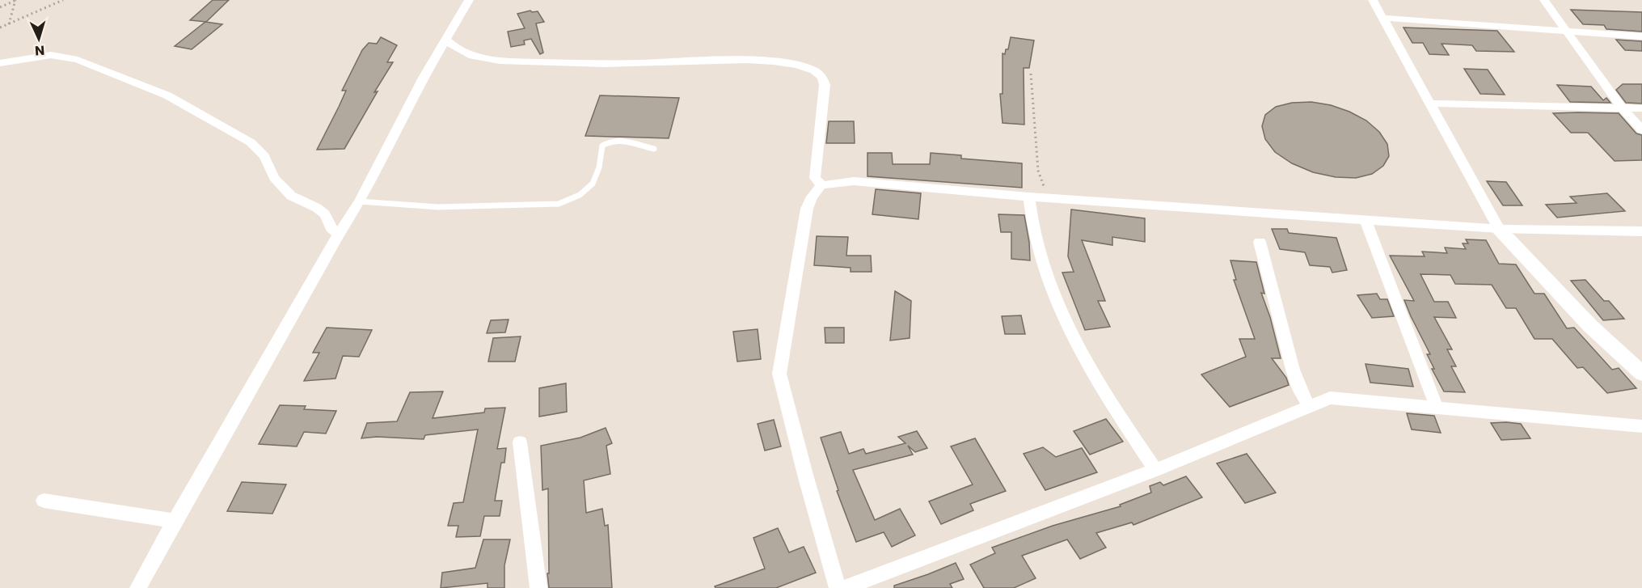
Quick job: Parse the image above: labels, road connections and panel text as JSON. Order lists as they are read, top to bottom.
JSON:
{
  "north": "bottom"
}
